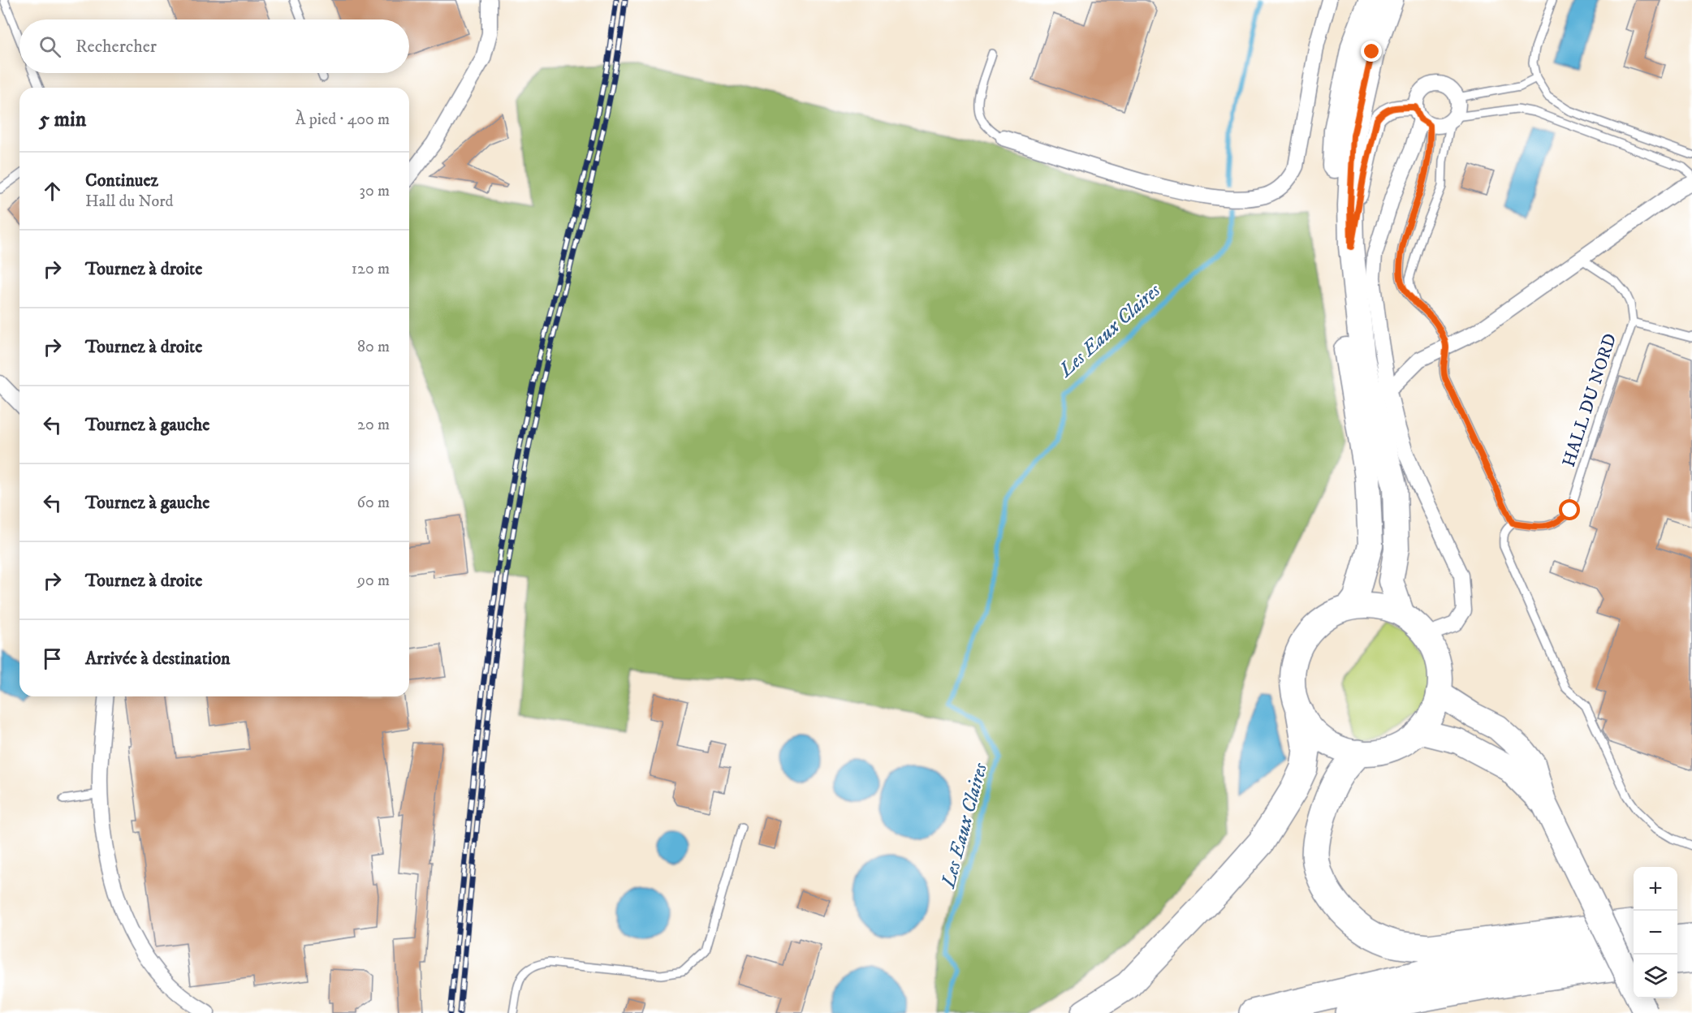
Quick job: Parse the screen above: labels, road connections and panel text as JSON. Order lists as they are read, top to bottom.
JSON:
{
  "streets": {
    "lane": ["HALL DU NORD"]
  },
  "water": ["Les Eaux Claires"],
  "page": {
    "search": "Rechercher",
    "heading": ["5 min", "À pied · 400 m"],
    "list": [
      ["Continuez", "Hall du Nord", "30 m"],
      ["Tournez à droite", "120 m"],
      ["Tournez à droite", "80 m"],
      ["Tournez à gauche", "20 m"],
      ["Tournez à gauche", "60 m"],
      ["Tournez à droite", "90 m"],
      "Arrivée à destination"
    ],
    "map_buttons": ["+", "−"]
  }
}
